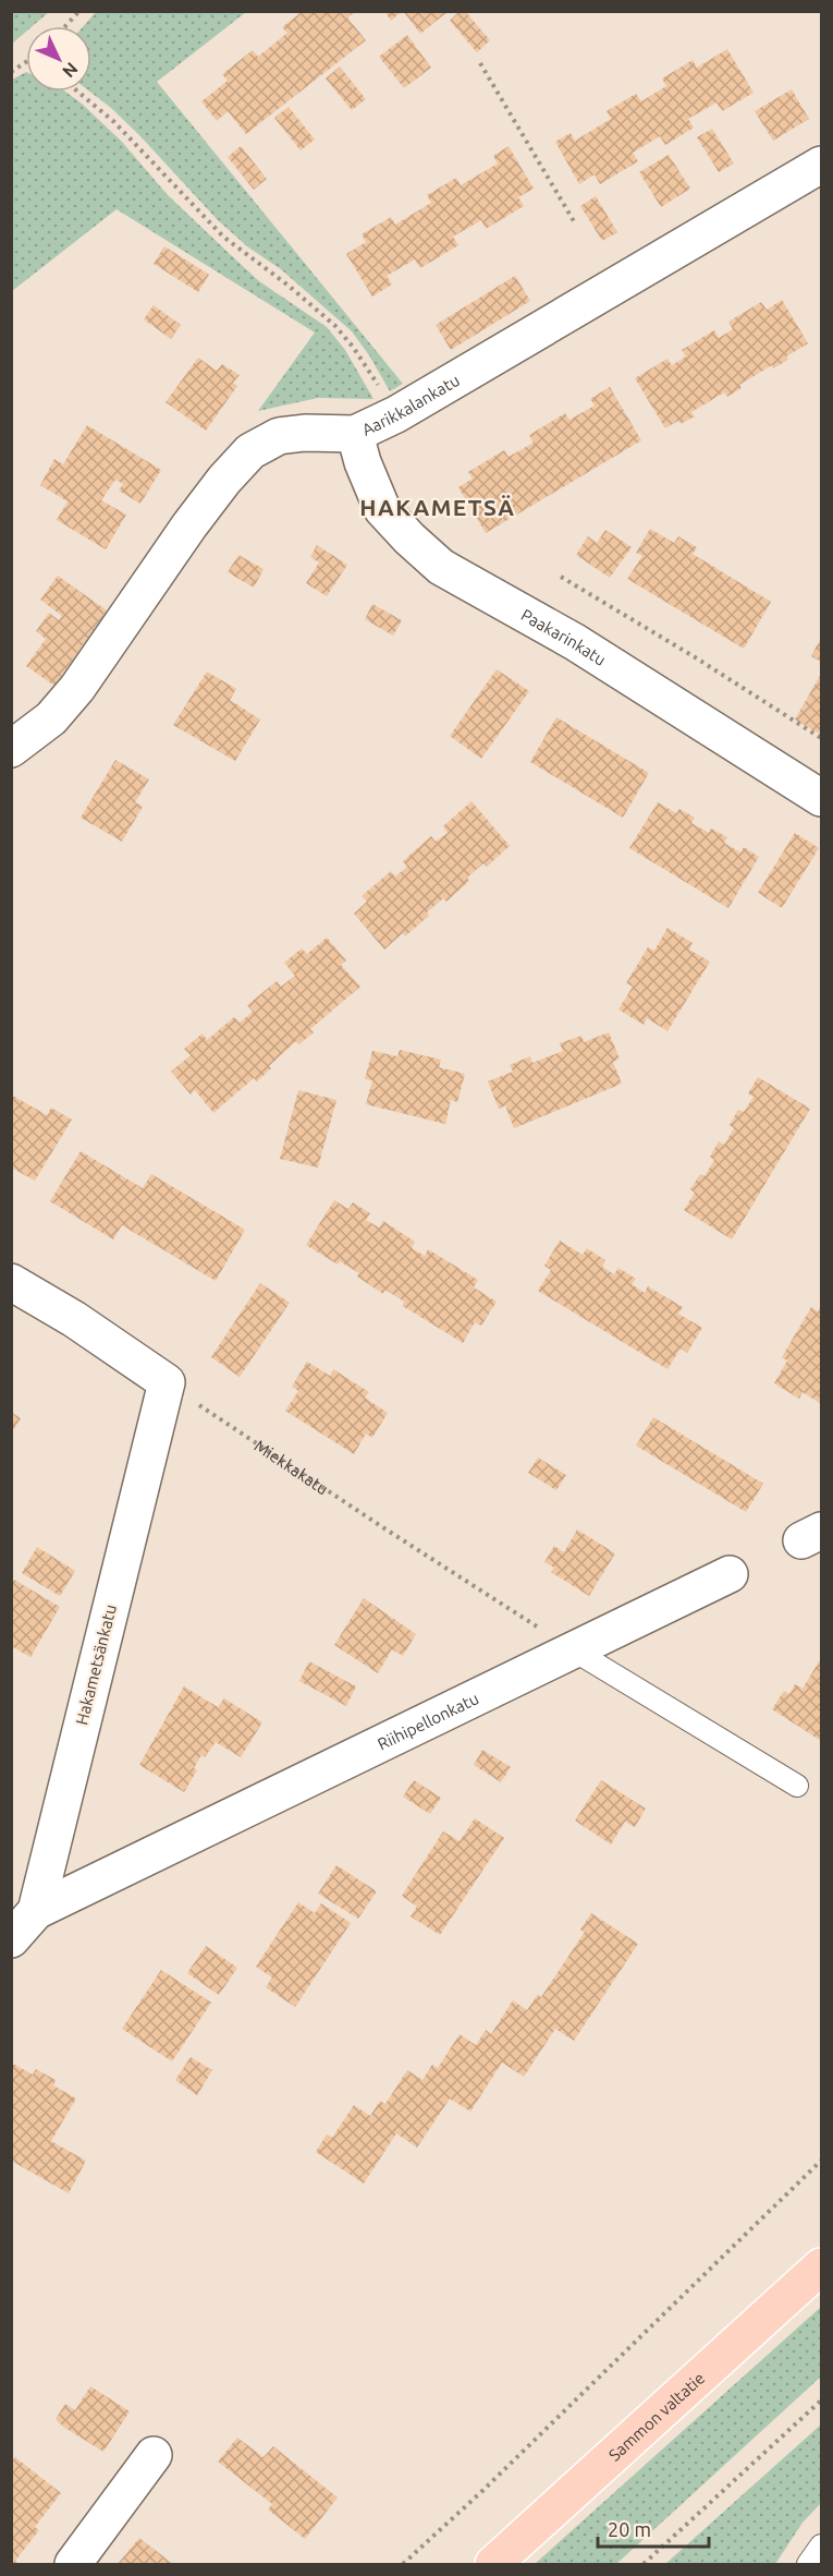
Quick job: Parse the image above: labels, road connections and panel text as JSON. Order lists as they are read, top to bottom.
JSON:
{
  "streets": {
    "main road": ["Sammon valtatie"],
    "street": [
      "Aarikkalankatu",
      "Paakarinkatu",
      "Hakametsänkatu",
      "Riihipellonkatu"
    ],
    "path": ["Miekkakatu"]
  },
  "crossings": [
    ["Aarikkalankatu", "Paakarinkatu"],
    ["Miekkakatu", "Hakametsänkatu"],
    ["Miekkakatu", "Riihipellonkatu"],
    ["Hakametsänkatu", "Riihipellonkatu"]
  ],
  "districts": ["HAKAMETSÄ"],
  "scale_bar": "20 m",
  "north": "bottom right"
}
